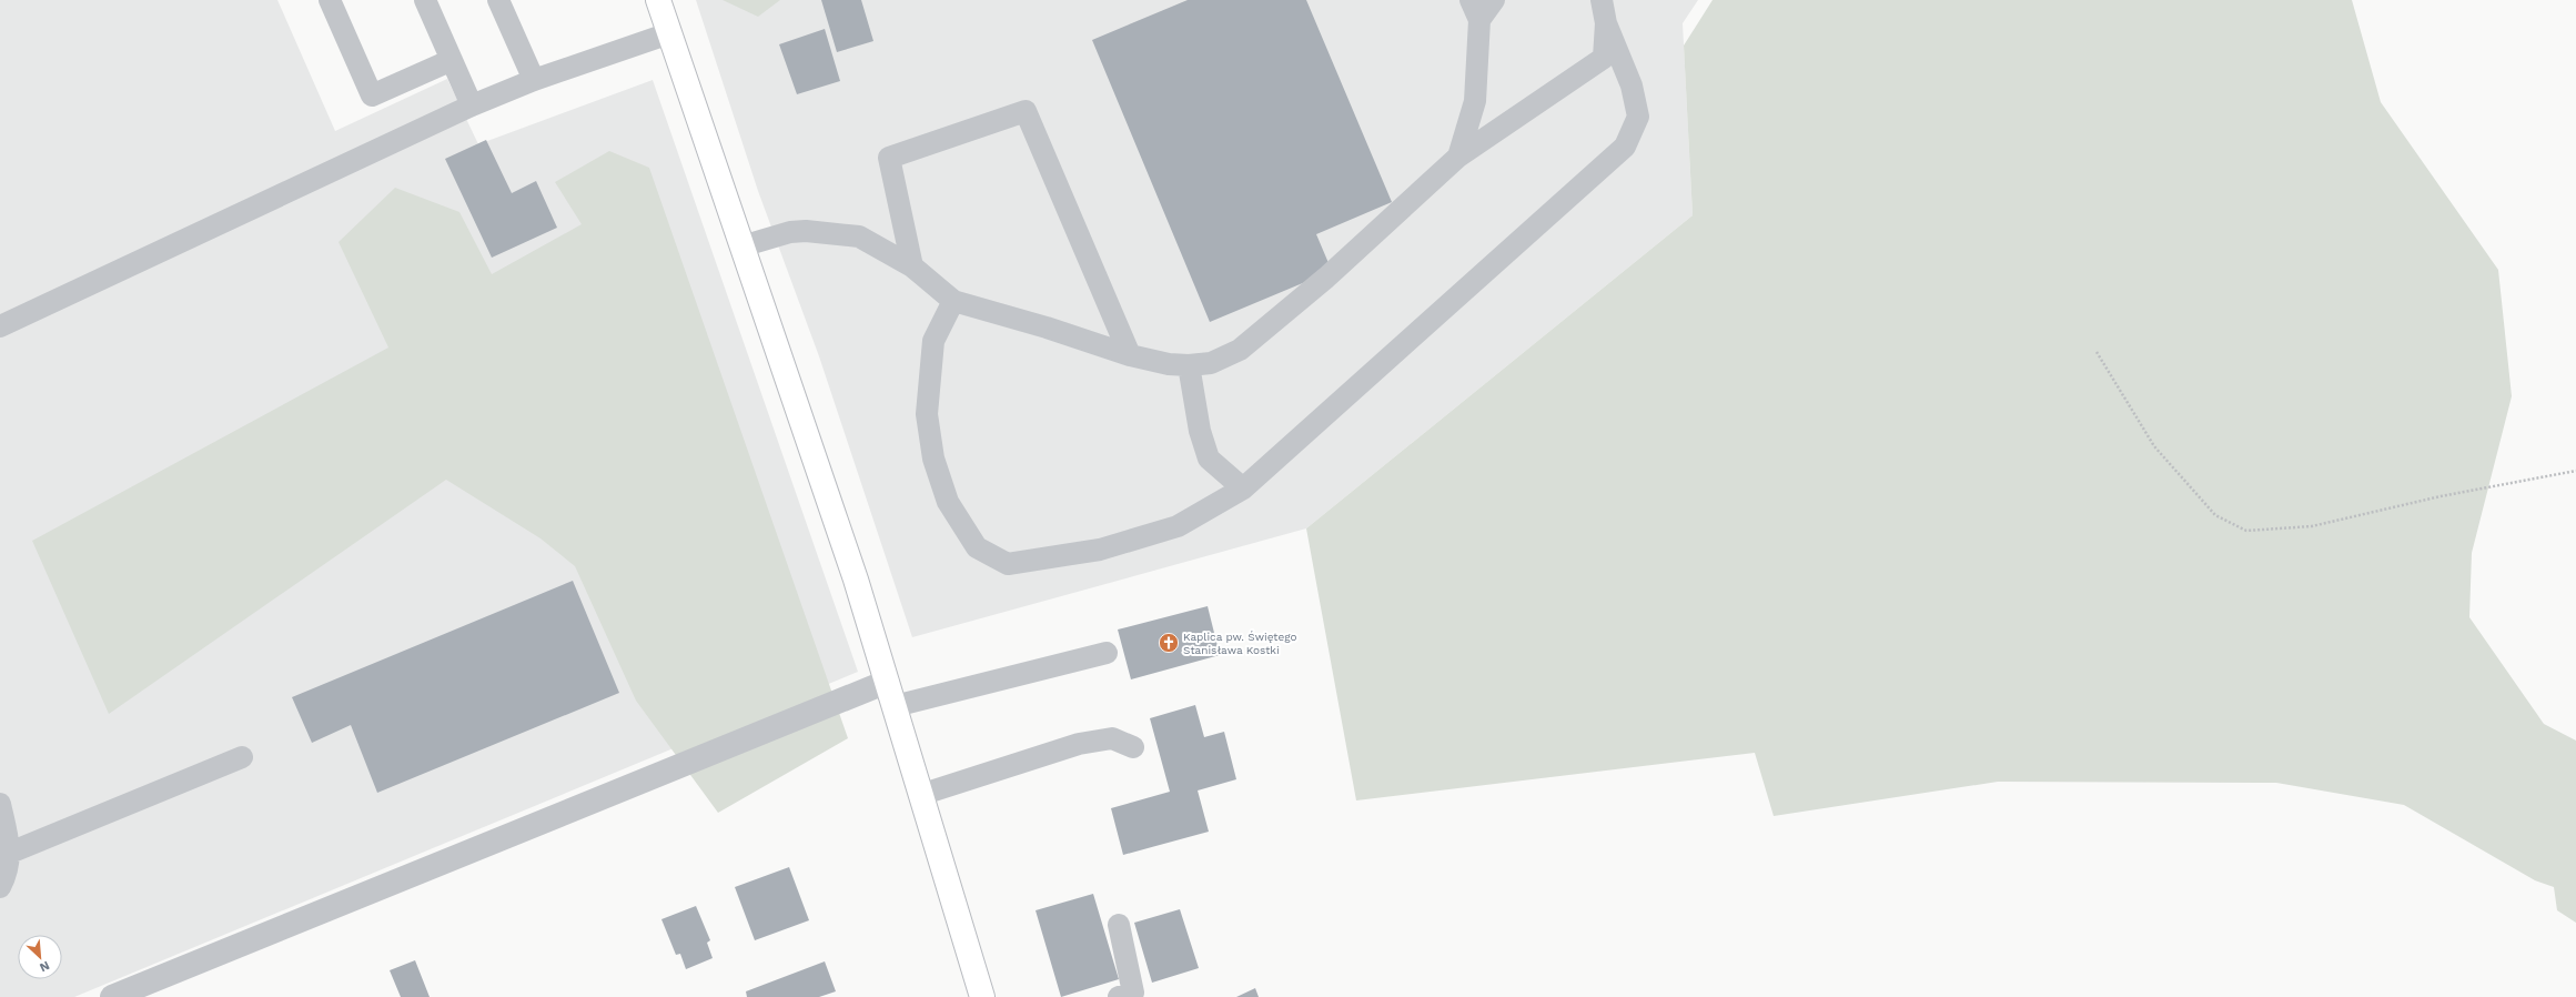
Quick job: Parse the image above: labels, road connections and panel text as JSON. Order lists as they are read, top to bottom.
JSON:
{
  "places": {
    "church": ["Kaplica pw. Świętego Stanisława Kostki"]
  },
  "north": "bottom right"
}
